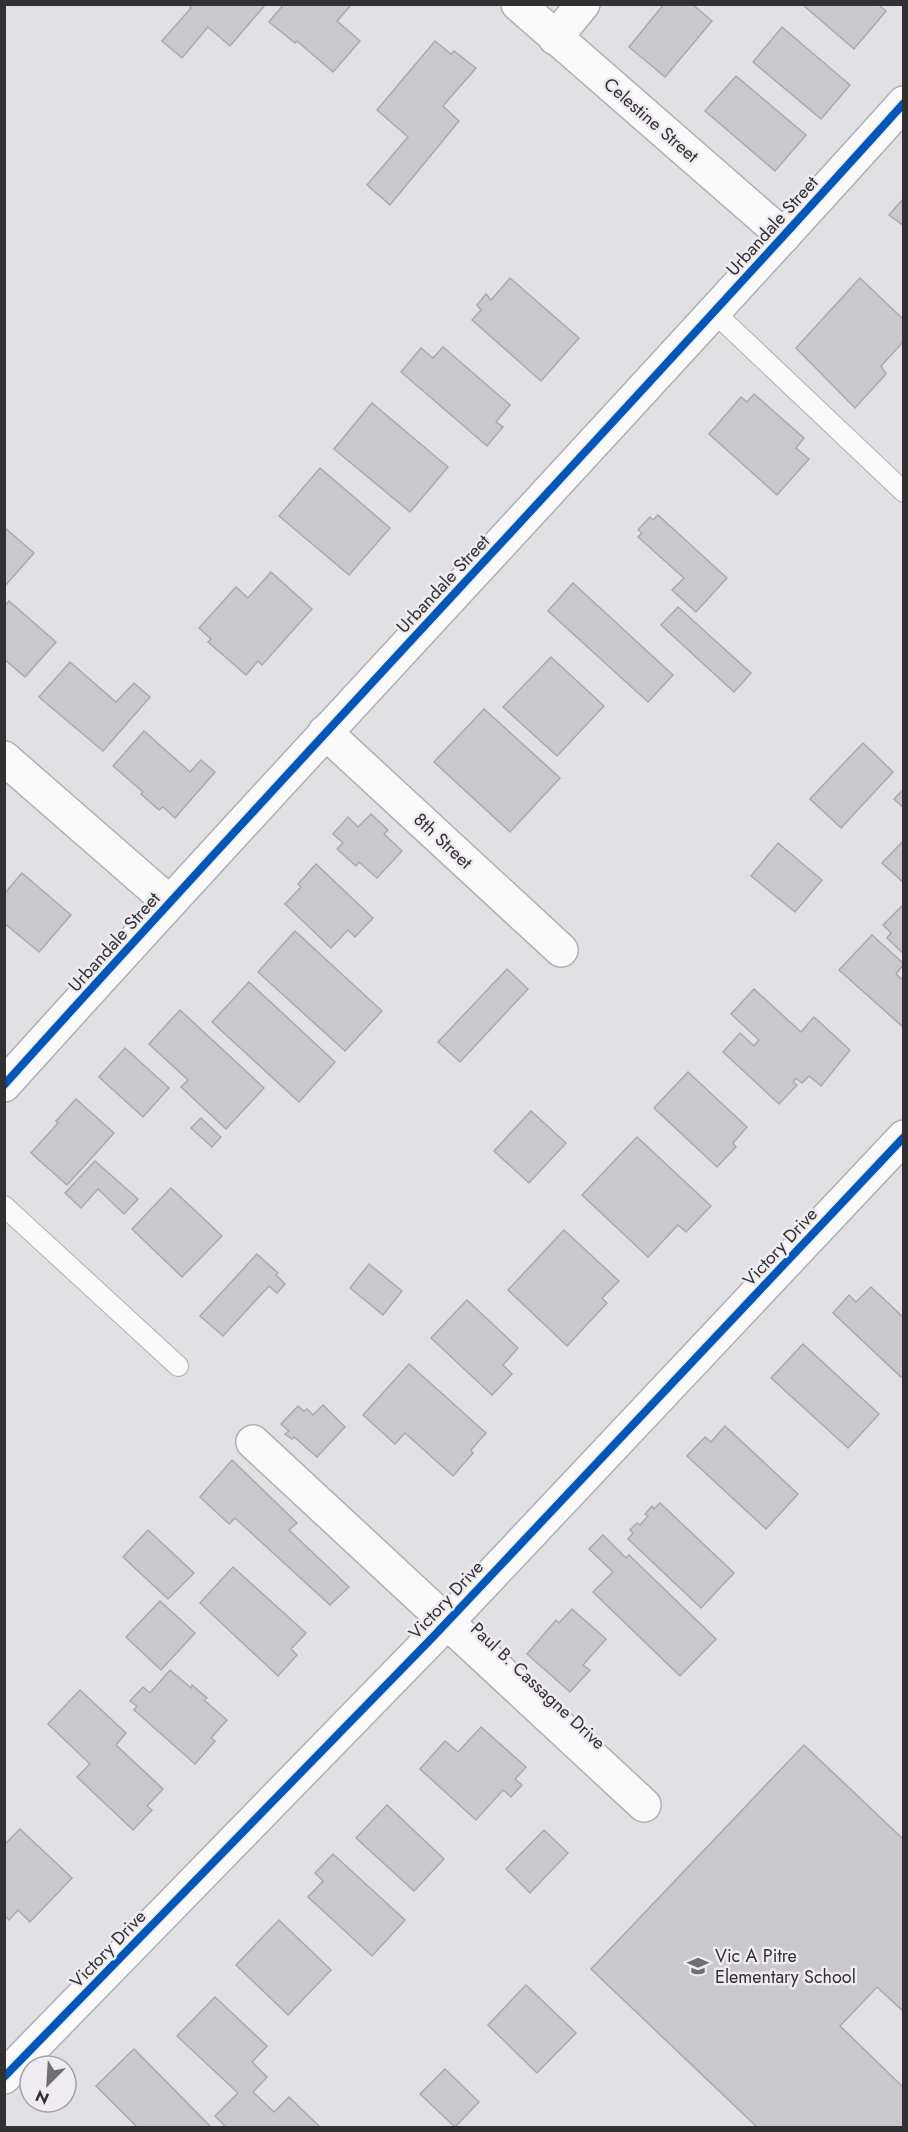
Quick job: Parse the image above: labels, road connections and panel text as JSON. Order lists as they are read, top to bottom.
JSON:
{
  "streets": {
    "street": [
      "Celestine Street",
      "Urbandale Street",
      "8th Street",
      "Victory Drive",
      "Paul B. Cassagne Drive"
    ]
  },
  "crossings": [
    ["Celestine Street", "Urbandale Street"],
    ["Urbandale Street", "8th Street"],
    ["Victory Drive", "Paul B. Cassagne Drive"]
  ],
  "places": {
    "school or university": ["Vic A Pitre Elementary School"]
  },
  "north": "bottom left"
}
